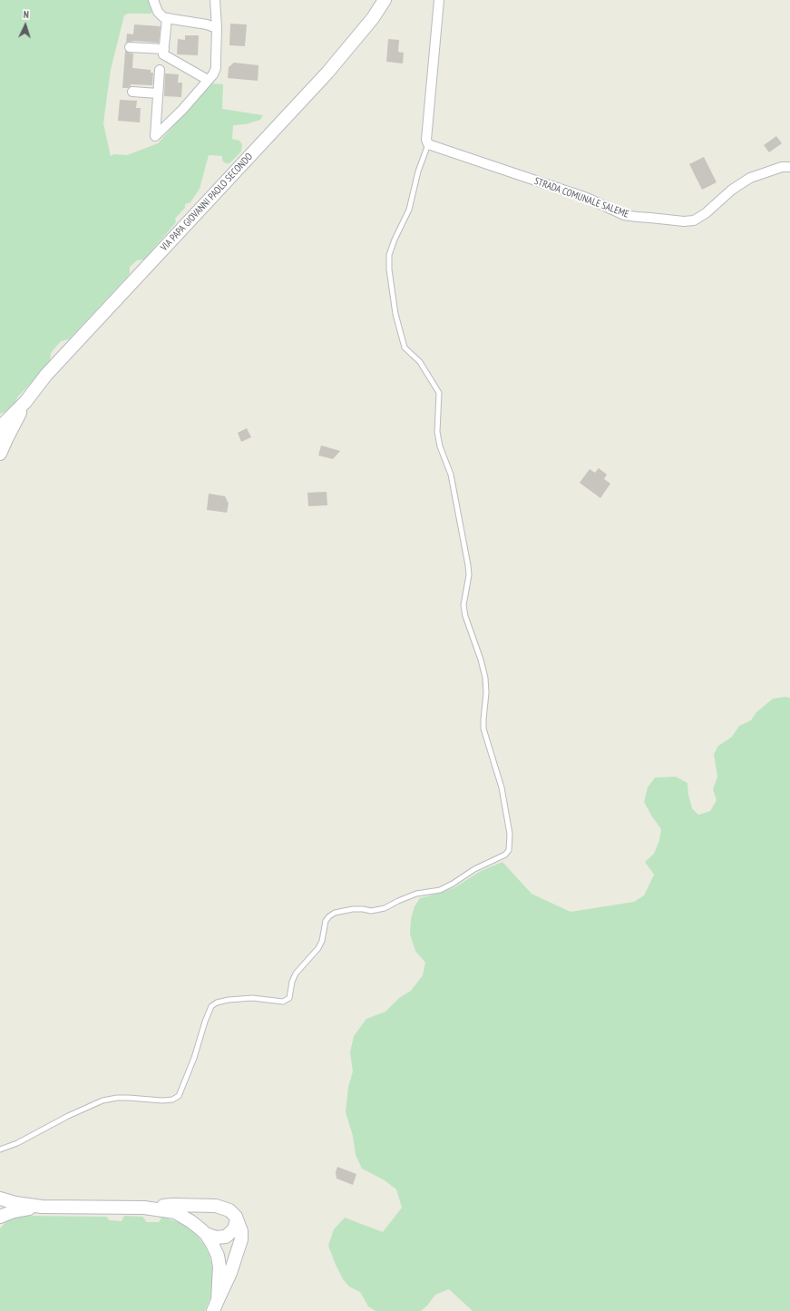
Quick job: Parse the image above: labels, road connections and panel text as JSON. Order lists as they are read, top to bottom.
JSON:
{
  "streets": {
    "main road": ["VIA PAPA GIOVANNI PAOLO SECONDO"],
    "street": ["STRADA COMUNALE SALEME"]
  },
  "north": "top"
}
